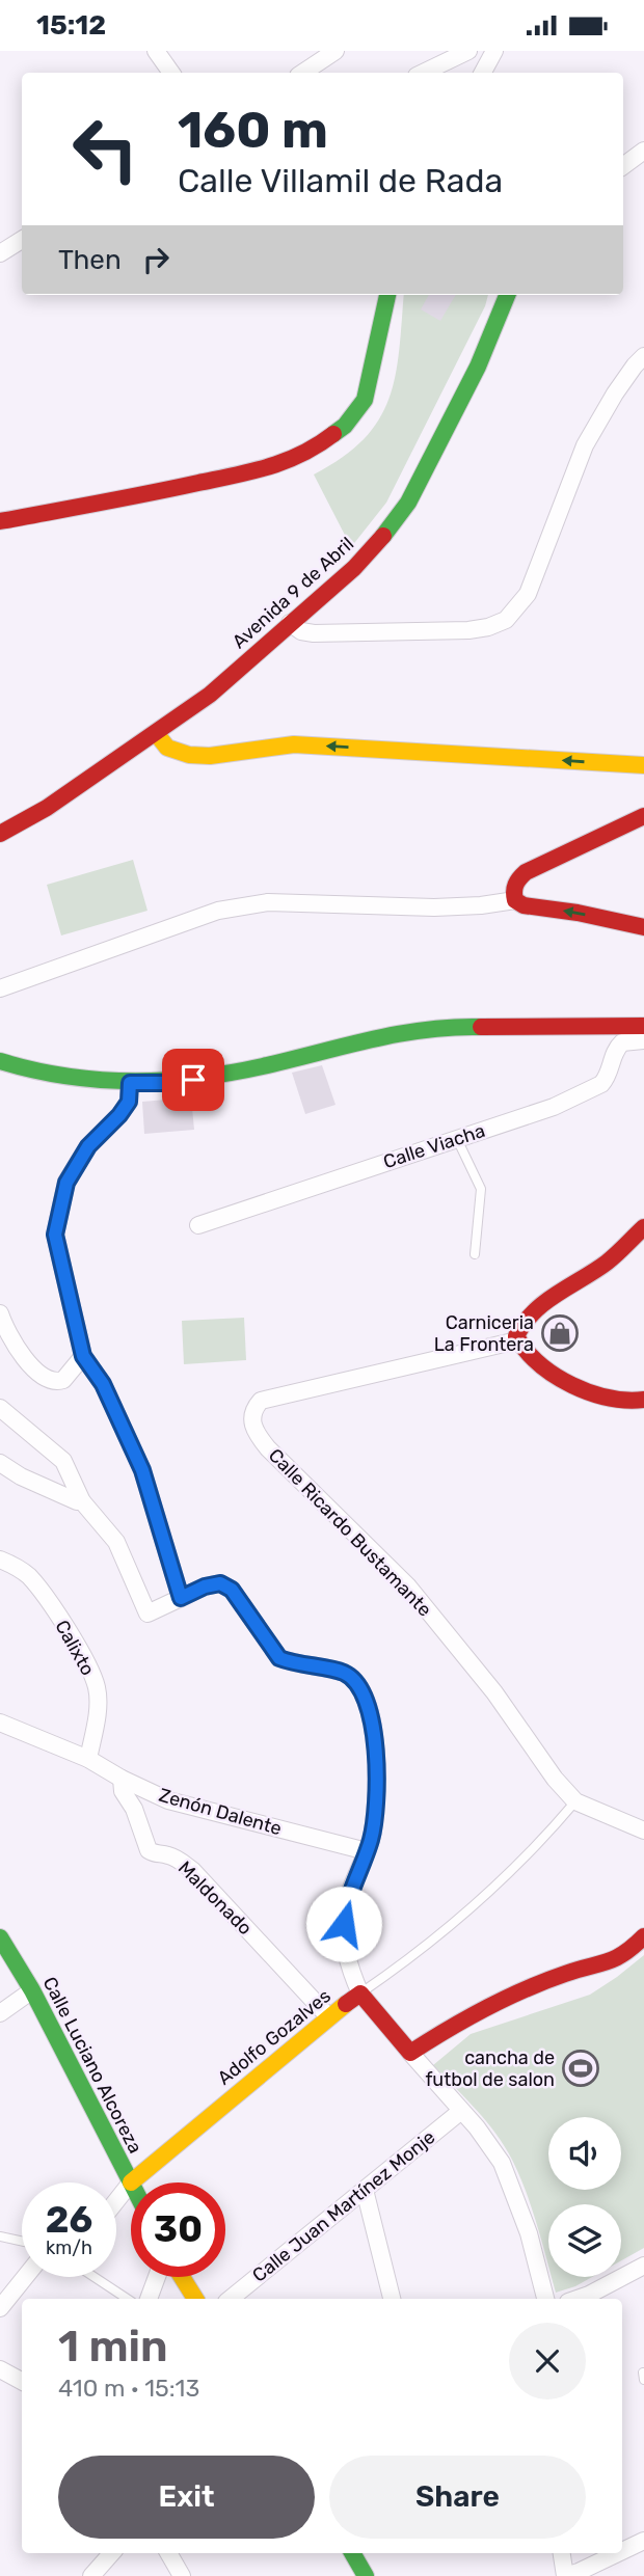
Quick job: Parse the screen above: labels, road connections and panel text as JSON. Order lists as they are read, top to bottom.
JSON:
{
  "streets": {
    "main road": ["Avenida 9 de Abril", "Adolfo Gozalves", "Calle Luciano Alcoreza"],
    "street": [
      "Calle Viacha",
      "Calle Ricardo Bustamante",
      "Calixto",
      "Zenón Dalente",
      "Maldonado",
      "Calle Juan Martínez Monje"
    ]
  },
  "crossings": [
    ["Calle Ricardo Bustamante", "Adolfo Gozalves"],
    ["Calixto", "Zenón Dalente"],
    ["Zenón Dalente", "Maldonado"],
    ["Maldonado", "Adolfo Gozalves"],
    ["Adolfo Gozalves", "Calle Luciano Alcoreza"]
  ],
  "places": {
    "shop": ["Carniceria La Frontera"],
    "sports": ["cancha de futbol de salon"]
  },
  "page": {
    "status": "15:12",
    "turn": ["160 m", "Calle Villamil de Rada"],
    "then": "Then",
    "speed": "26 km/h",
    "limit": "30",
    "heading": ["1 min", "410 m · 15:13"],
    "buttons": ["Exit", "Share"]
  }
}
